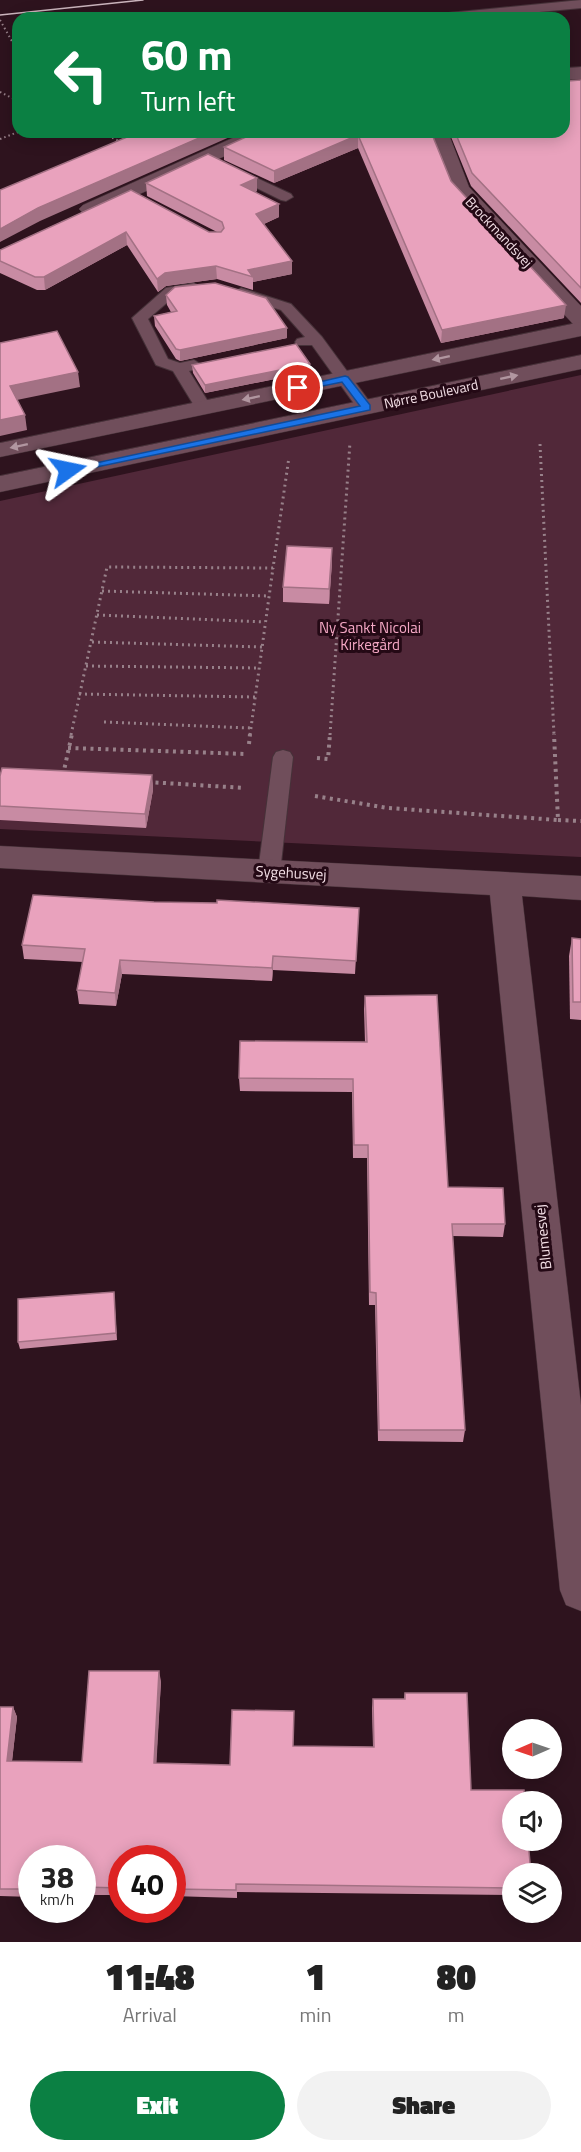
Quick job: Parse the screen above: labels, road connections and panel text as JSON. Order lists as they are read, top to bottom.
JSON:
{
  "streets": {
    "street": [
      "Brockmandsvej",
      "Nørre Boulevard",
      "Sygehusvej",
      "Blumesvej"
    ]
  },
  "crossings": [
    ["Sygehusvej", "Blumesvej"]
  ],
  "parks": ["Ny Sankt Nicolai Kirkegård"],
  "north": "left",
  "page": {
    "turn": ["60 m", "Turn left"],
    "speed": "38 km/h",
    "limit": "40",
    "eta": [
      "11:48",
      "Arrival",
      "1",
      "min",
      "80",
      "m"
    ],
    "buttons": ["Exit", "Share"]
  }
}
